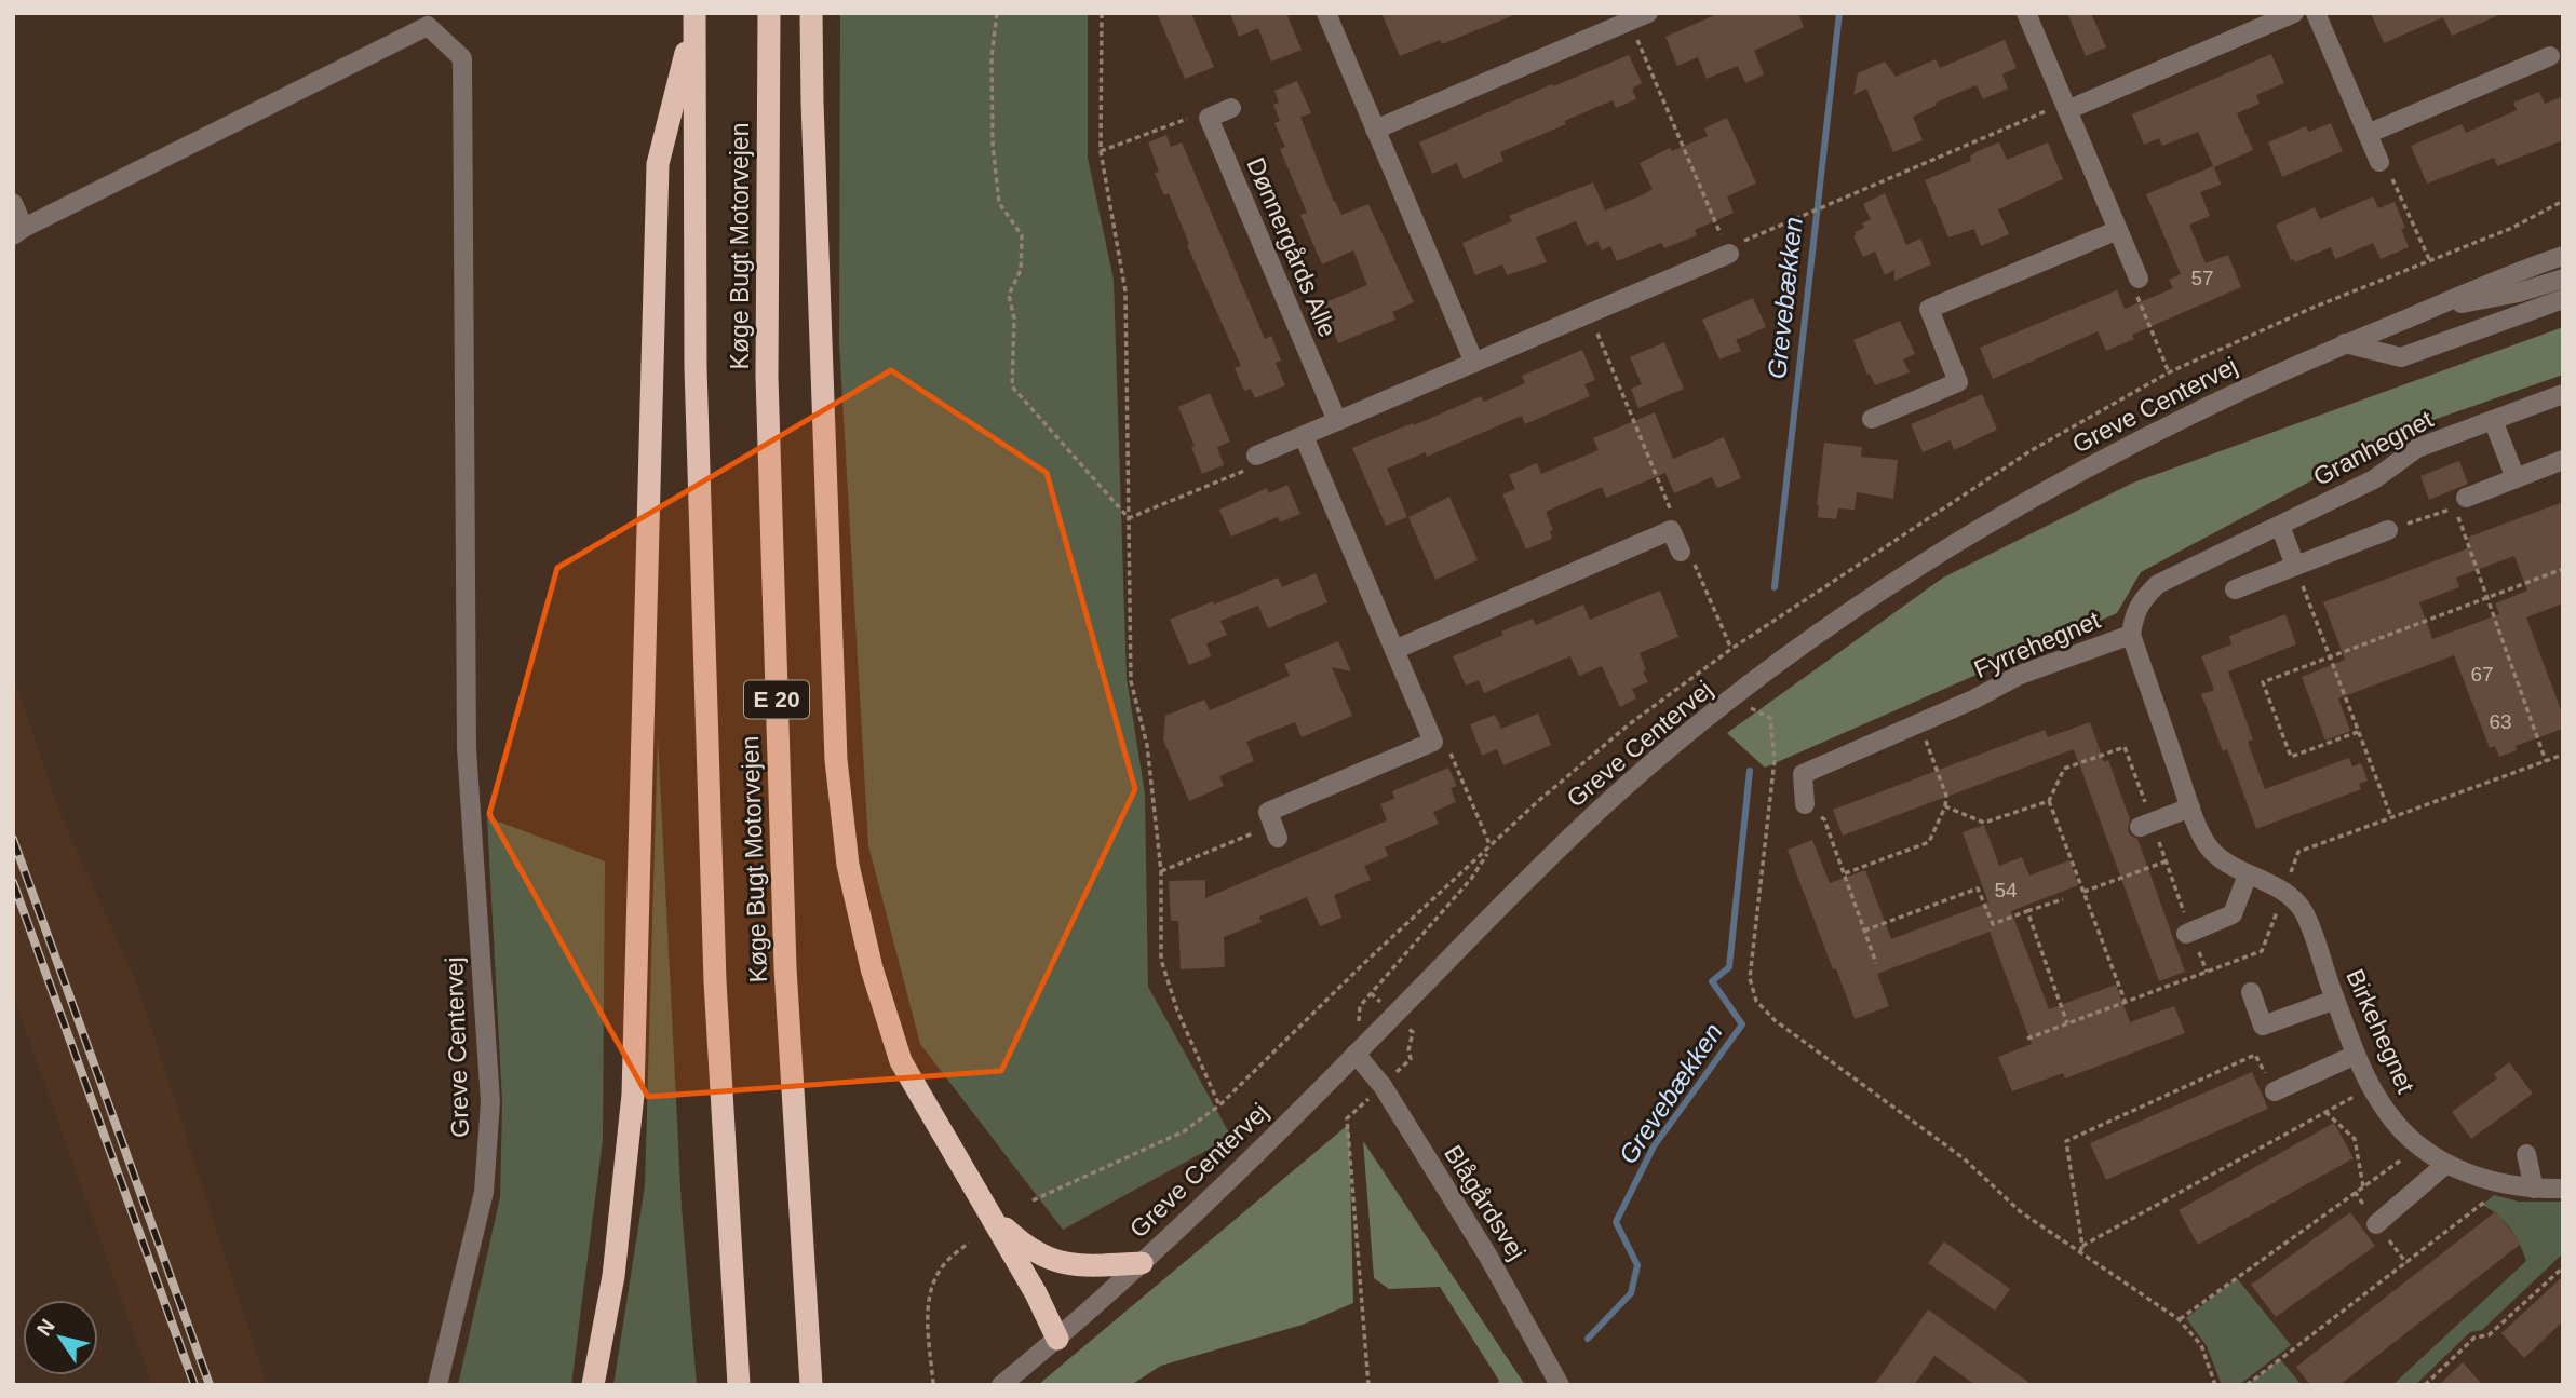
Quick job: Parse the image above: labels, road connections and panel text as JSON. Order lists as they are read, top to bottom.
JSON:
{
  "streets": {
    "highway": ["Køge Bugt Motorvejen", "E 20"],
    "street": [
      "Dønnergårds Alle",
      "Greve Centervej",
      "Granhegnet",
      "Fyrrehegnet",
      "Birkehegnet",
      "Blågårdsvej"
    ]
  },
  "crossings": [
    ["Greve Centervej", "Blågårdsvej"],
    ["Granhegnet", "Fyrrehegnet"],
    ["Fyrrehegnet", "Birkehegnet"]
  ],
  "water": ["Grevebækken"],
  "house_numbers": [
    "57",
    "67",
    "63",
    "54"
  ],
  "north": "top left"
}
